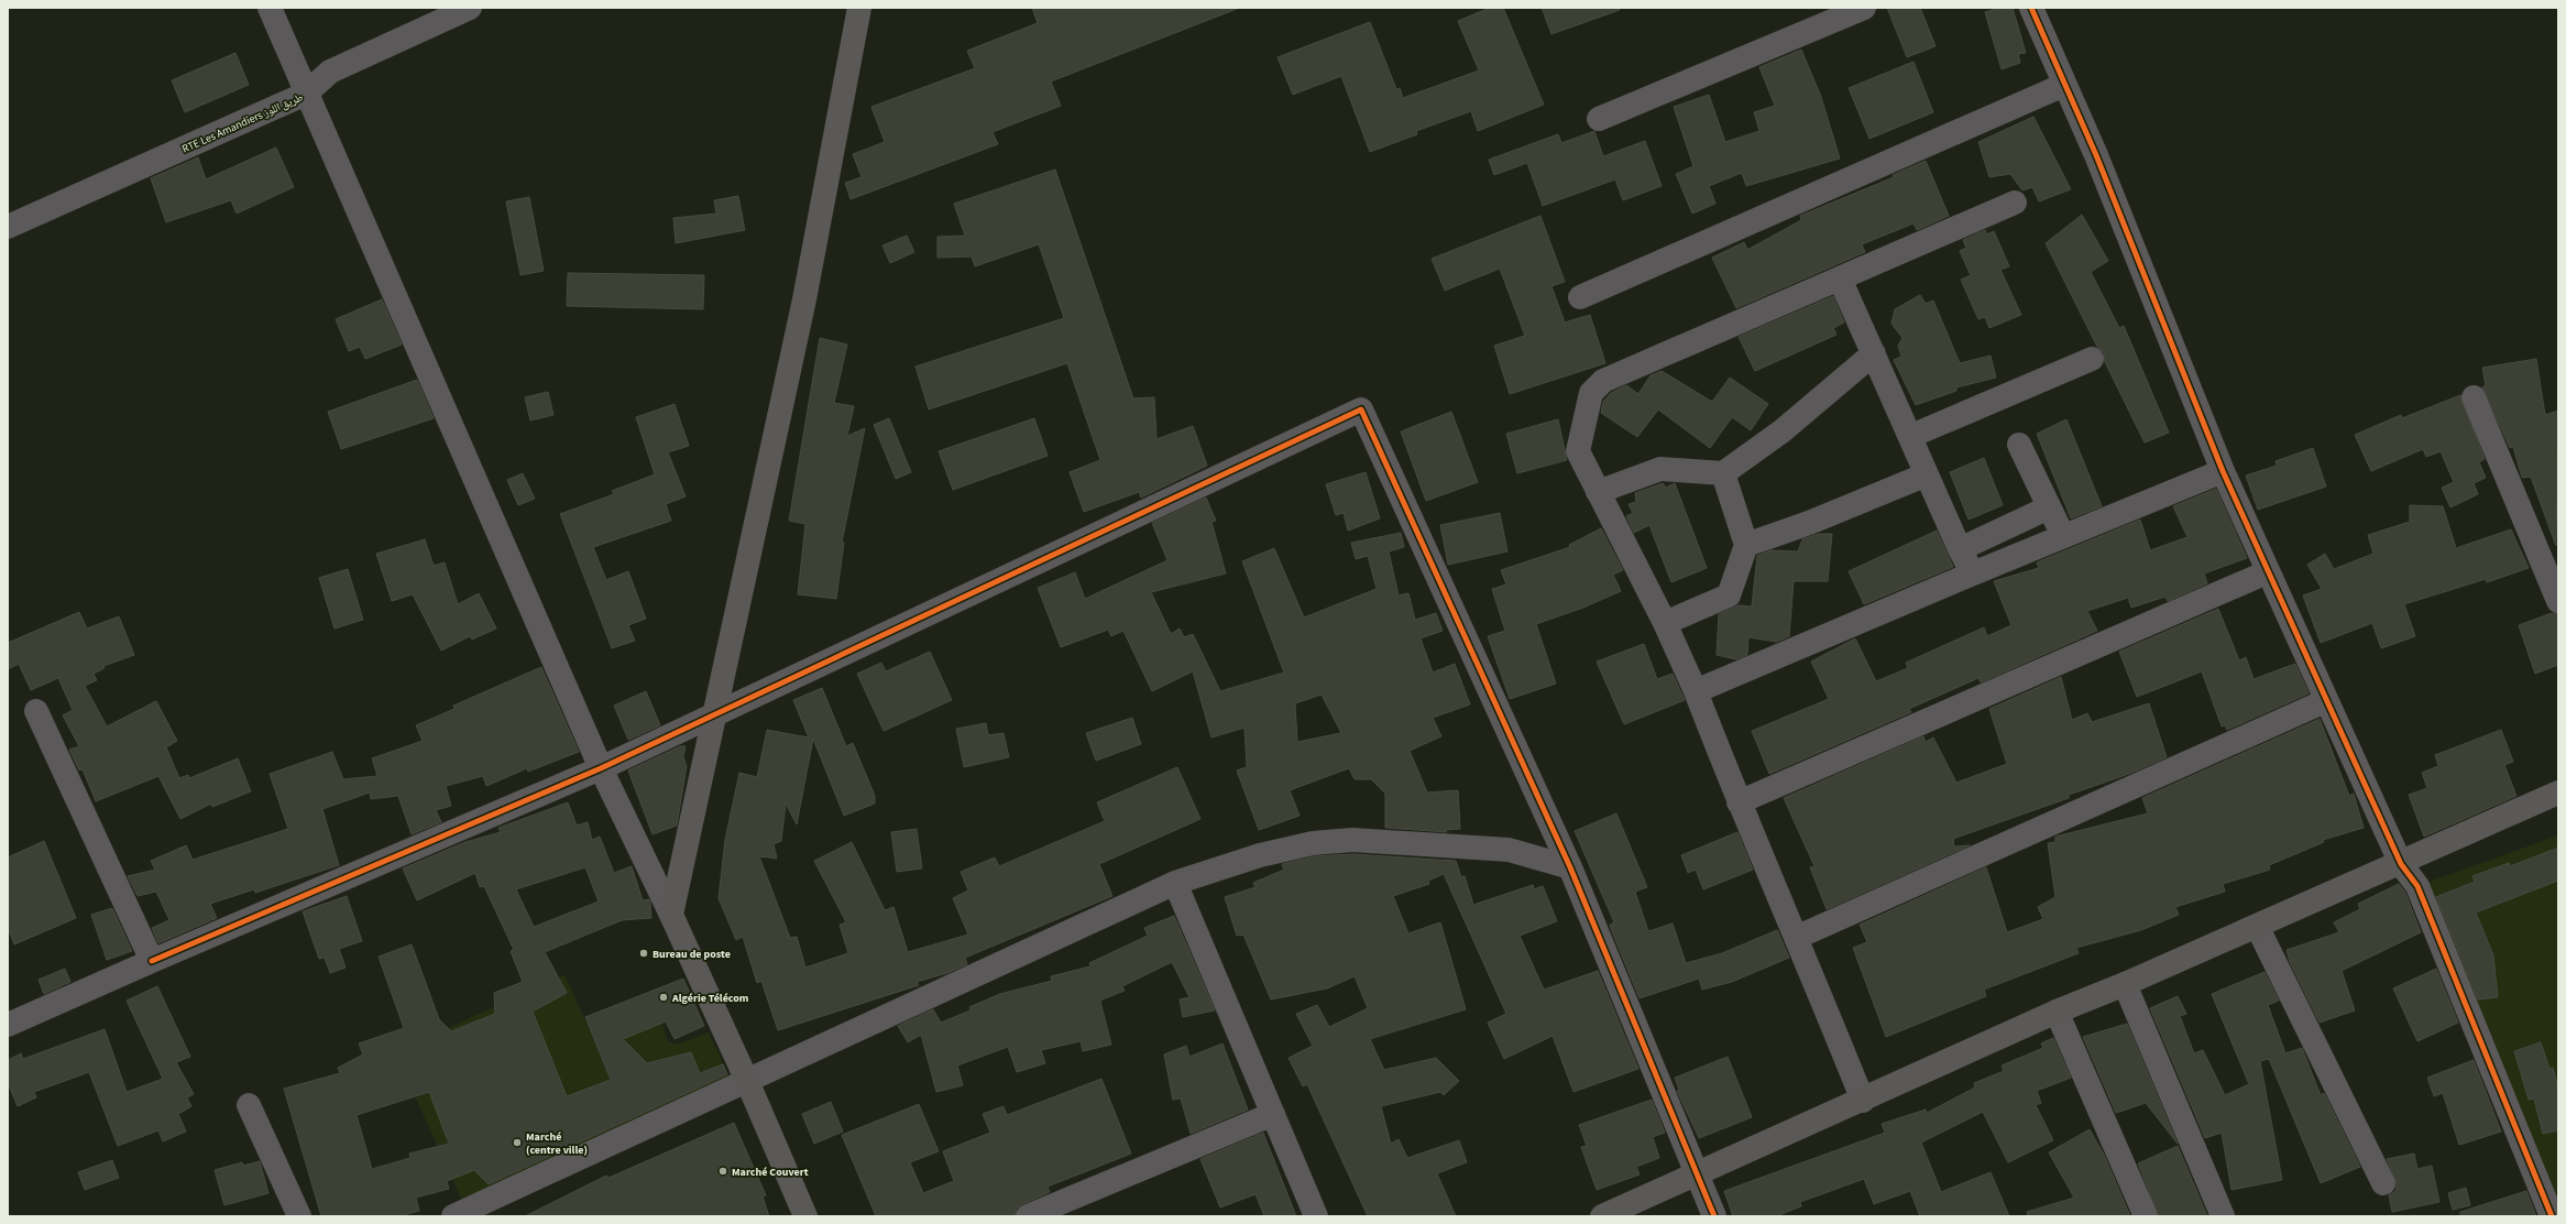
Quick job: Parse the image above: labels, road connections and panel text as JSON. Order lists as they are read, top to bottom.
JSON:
{
  "streets": {
    "street": ["RTE Les Amandiers طريق اللوز"]
  },
  "places": [
    "Bureau de poste",
    "Algérie Télécom",
    "Marché (centre ville)",
    "Marché Couvert"
  ]
}
